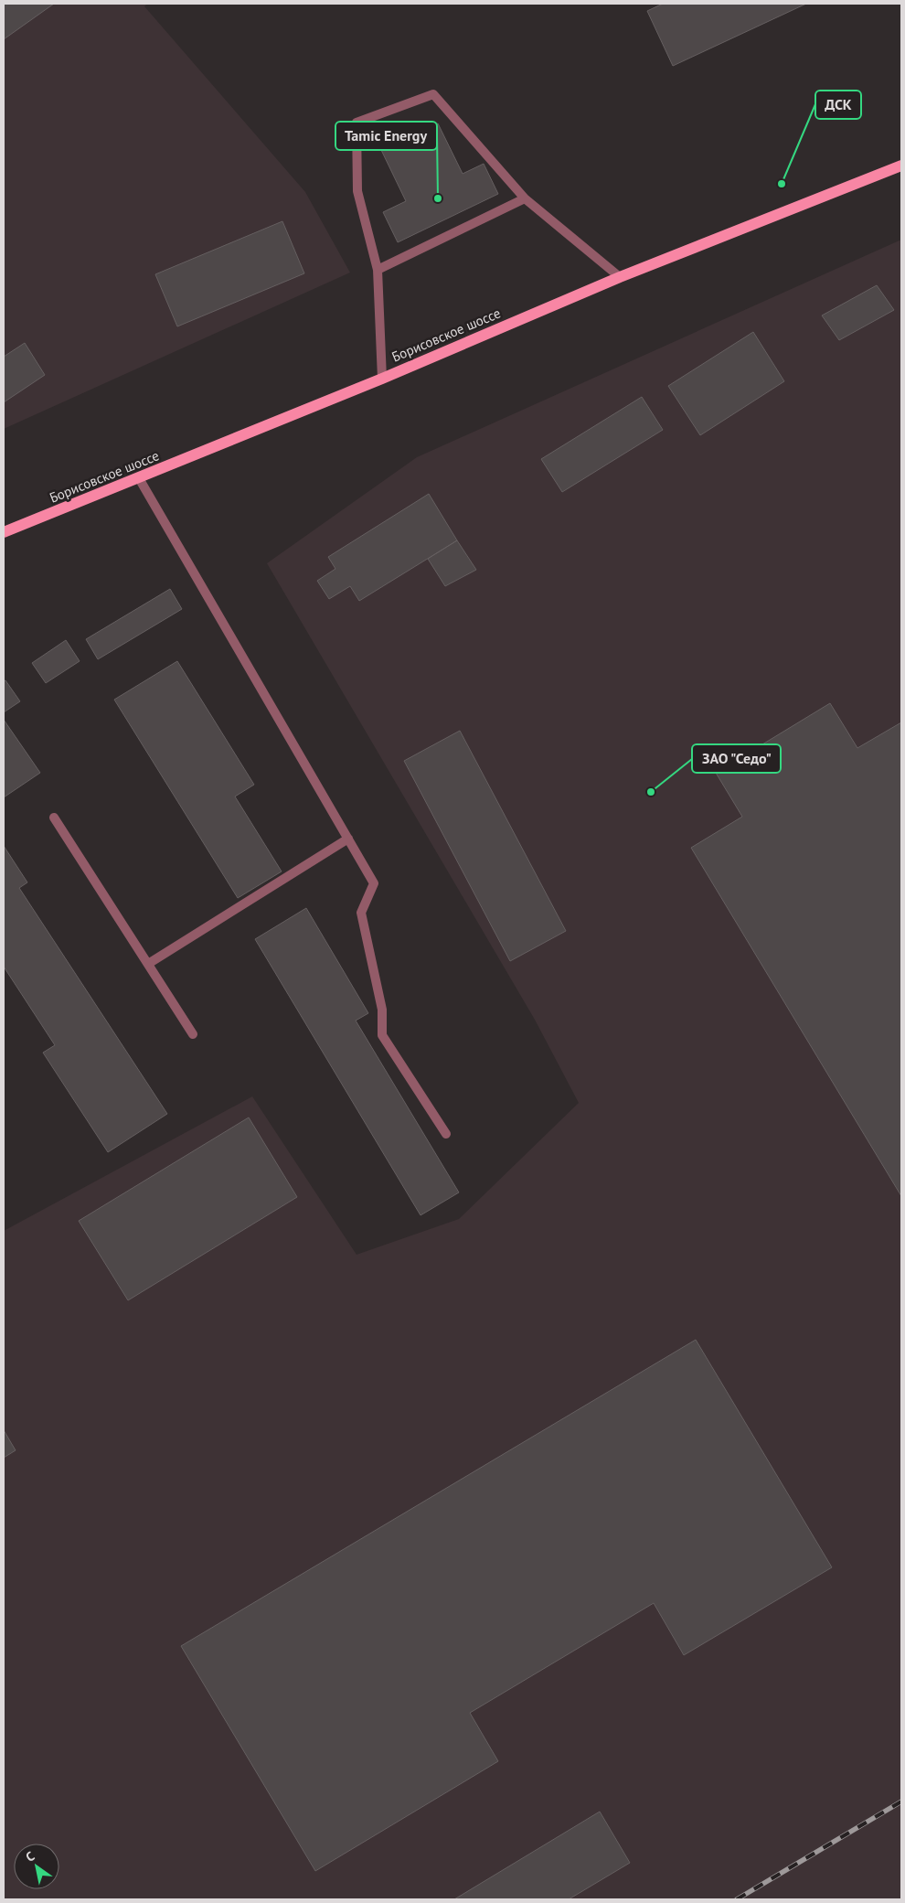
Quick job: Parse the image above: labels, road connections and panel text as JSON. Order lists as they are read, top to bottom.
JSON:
{
  "streets": {
    "main road": ["Борисовское шоссе"]
  },
  "places": ["ДСК", "Tamic Energy", "ЗАО \"Седо\""],
  "north": "top left"
}
